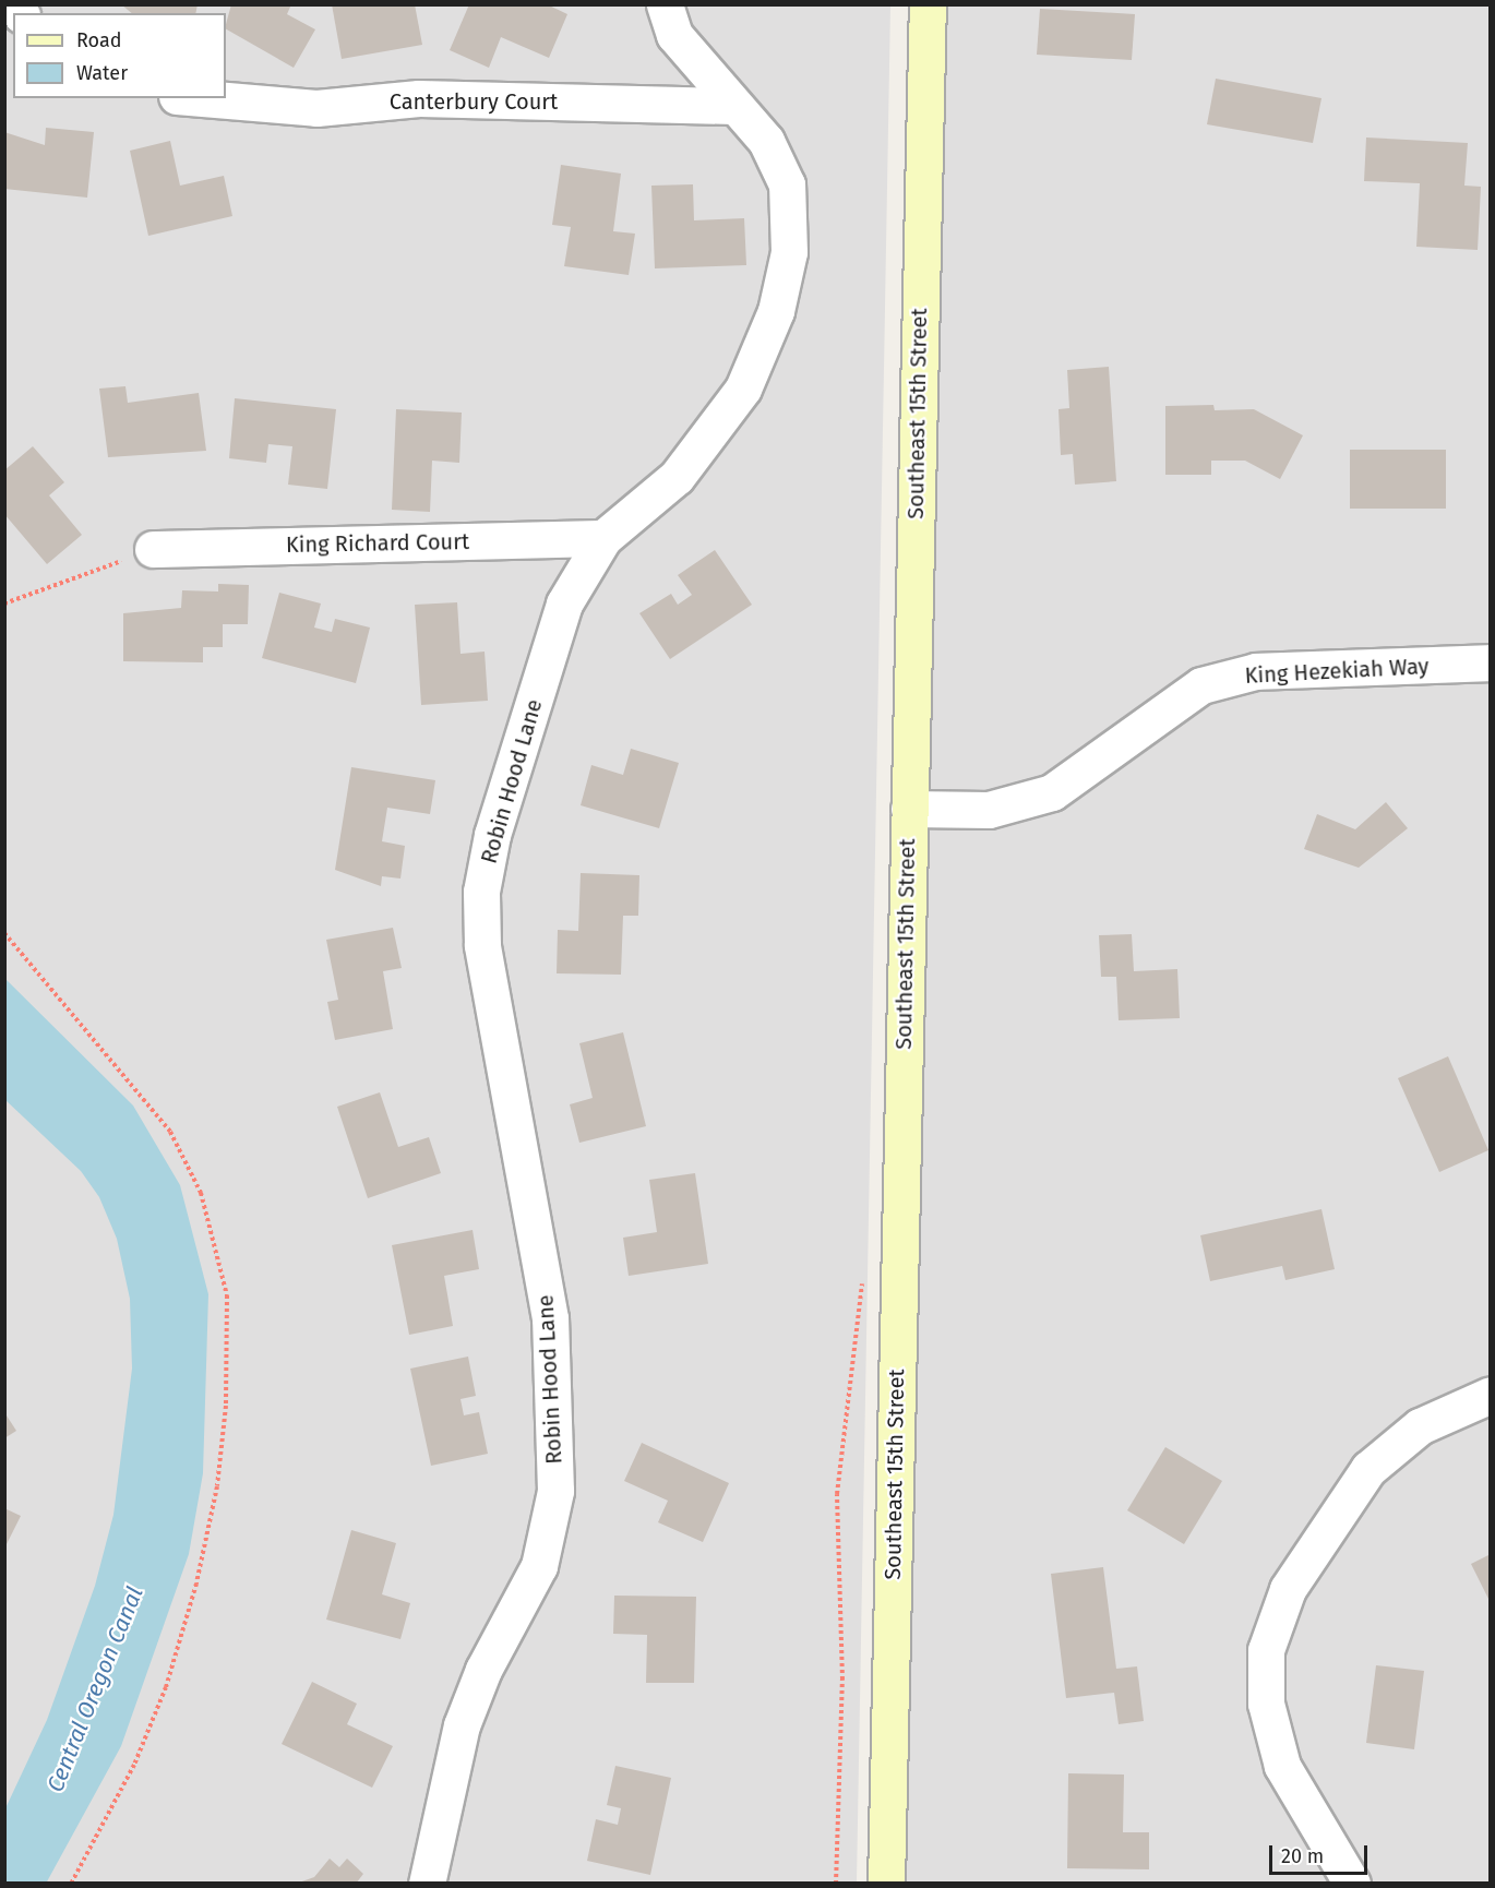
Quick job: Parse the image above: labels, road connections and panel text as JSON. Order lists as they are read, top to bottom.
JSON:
{
  "streets": {
    "main road": ["Southeast 15th Street"],
    "street": [
      "Canterbury Court",
      "King Richard Court",
      "King Hezekiah Way",
      "Robin Hood Lane"
    ]
  },
  "crossings": [
    ["Canterbury Court", "Robin Hood Lane"],
    ["Southeast 15th Street", "King Hezekiah Way"],
    ["King Richard Court", "Robin Hood Lane"]
  ],
  "water": ["Central Oregon Canal"],
  "legend": ["Road", "Water"],
  "scale_bar": "20 m"
}
